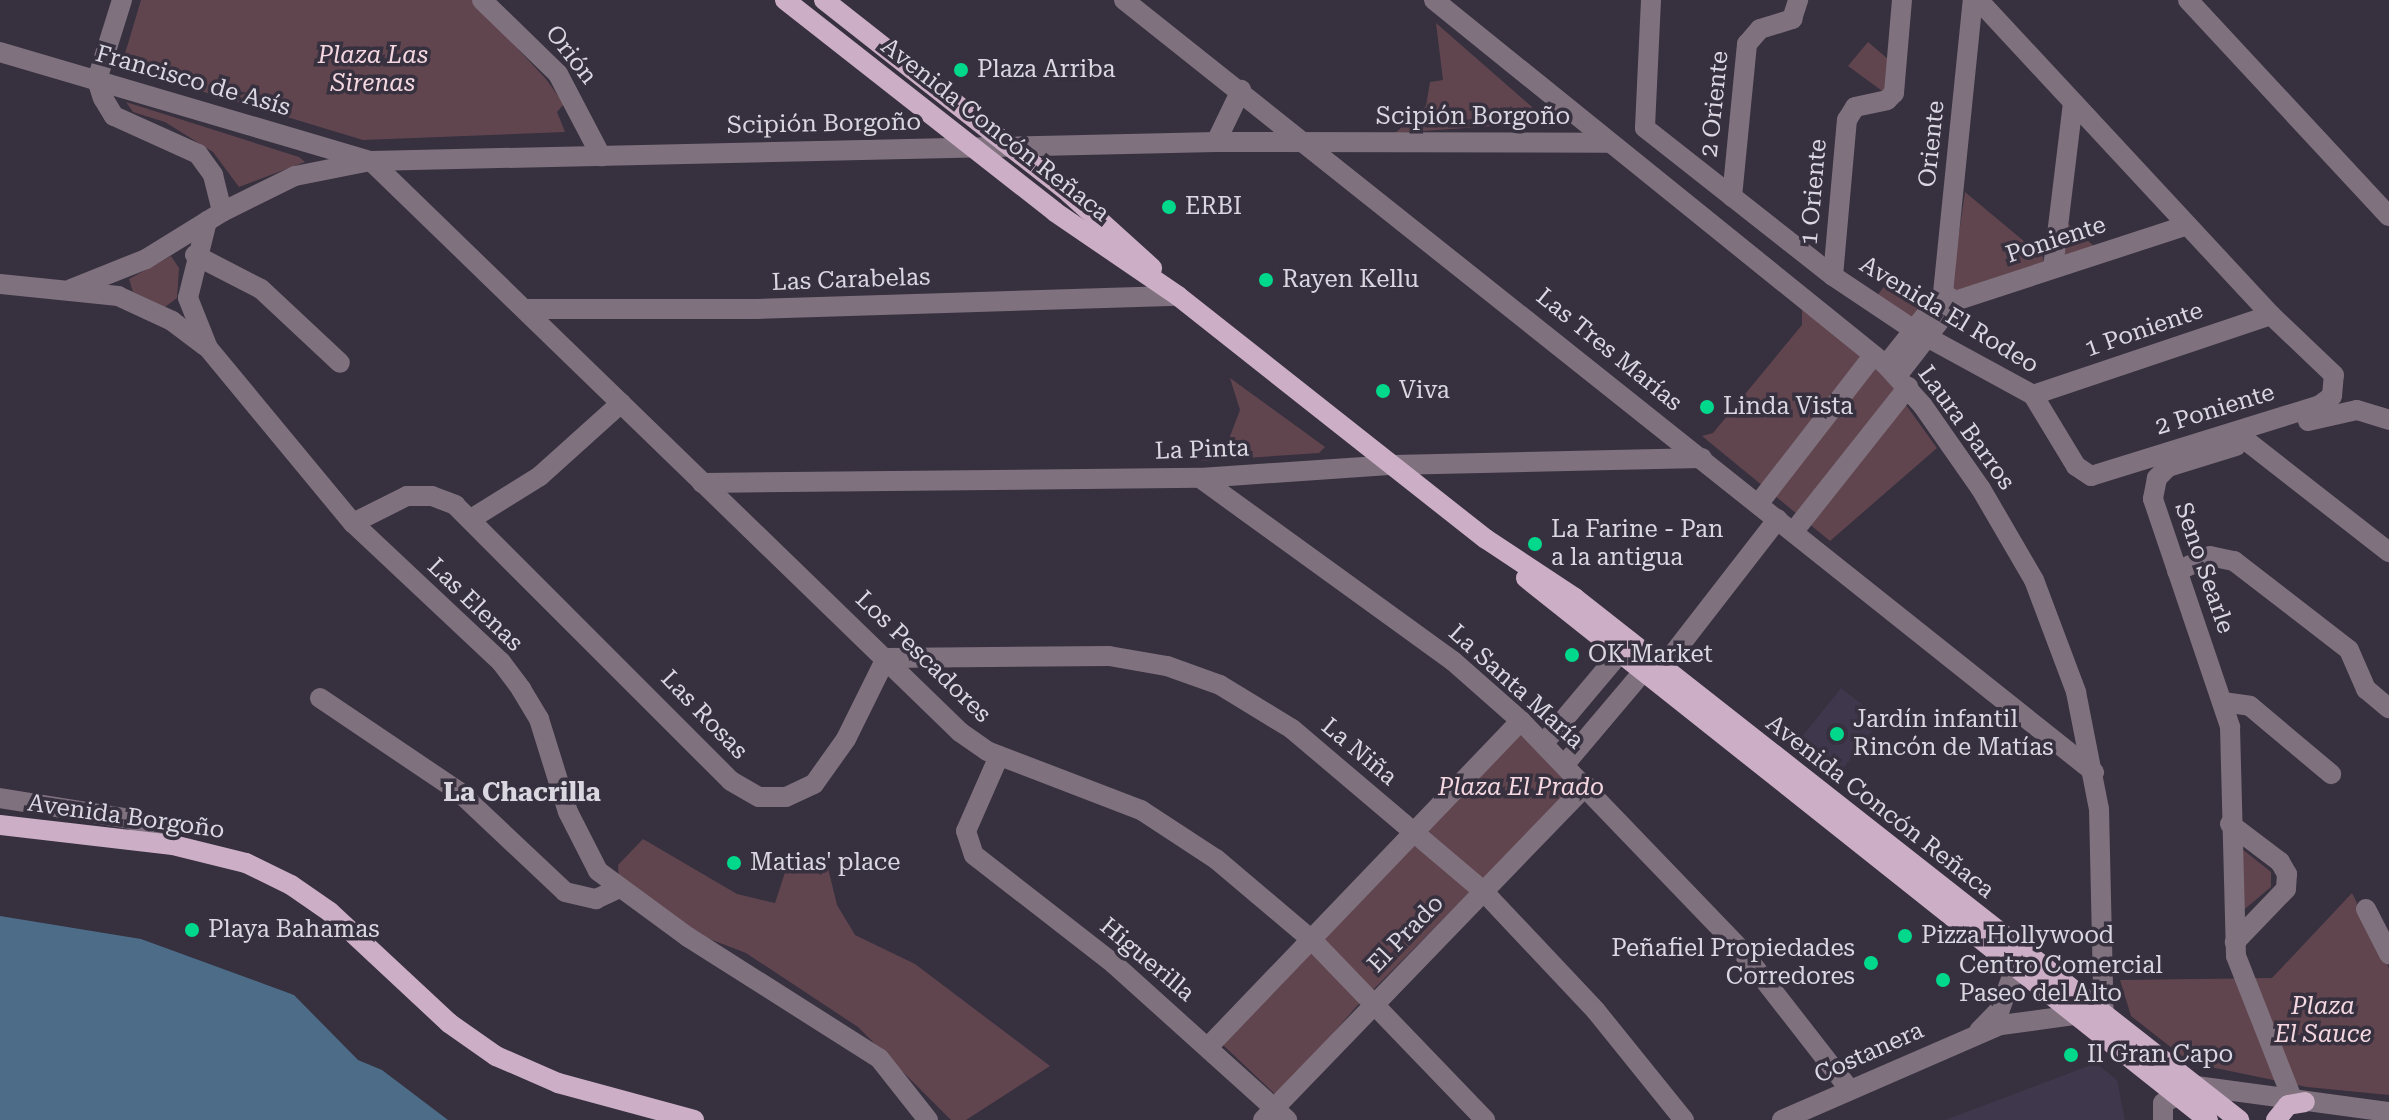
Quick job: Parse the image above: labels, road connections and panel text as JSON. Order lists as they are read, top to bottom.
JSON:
{
  "streets": {
    "main road": ["Avenida Concón Reñaca", "Avenida Borgoño"],
    "street": [
      "Orión",
      "Francisco de Asís",
      "2 Oriente",
      "Scipión Borgoño",
      "Oriente",
      "1 Oriente",
      "Poniente",
      "Las Carabelas",
      "Avenida El Rodeo",
      "1 Poniente",
      "Las Tres Marías",
      "2 Poniente",
      "Laura Barros",
      "La Pinta",
      "Seno Searle",
      "Las Elenas",
      "Los Pescadores",
      "La Santa María",
      "Las Rosas",
      "La Niña",
      "El Prado",
      "Higuerilla",
      "Costanera"
    ]
  },
  "crossings": [
    ["Orión", "Scipión Borgoño"],
    ["Francisco de Asís", "Scipión Borgoño"],
    ["Francisco de Asís", "Los Pescadores"],
    ["2 Oriente", "Avenida El Rodeo"],
    ["Scipión Borgoño", "Avenida Concón Reñaca"],
    ["Scipión Borgoño", "Las Tres Marías"],
    ["Scipión Borgoño", "Laura Barros"],
    ["Scipión Borgoño", "Las Elenas"],
    ["Scipión Borgoño", "Los Pescadores"],
    ["Avenida Concón Reñaca", "Las Carabelas"],
    ["Avenida Concón Reñaca", "Laura Barros"],
    ["Avenida Concón Reñaca", "La Pinta"],
    ["Avenida Concón Reñaca", "Costanera"],
    ["Oriente", "Poniente"],
    ["1 Oriente", "Avenida El Rodeo"],
    ["Las Carabelas", "Los Pescadores"],
    ["Avenida El Rodeo", "1 Poniente"],
    ["Avenida El Rodeo", "2 Poniente"],
    ["1 Poniente", "2 Poniente"],
    ["Las Tres Marías", "Laura Barros"],
    ["Las Tres Marías", "La Pinta"],
    ["La Pinta", "Los Pescadores"],
    ["La Pinta", "La Santa María"],
    ["Las Elenas", "Las Rosas"],
    ["Los Pescadores", "Las Rosas"],
    ["Los Pescadores", "La Niña"],
    ["Los Pescadores", "El Prado"],
    ["Los Pescadores", "Higuerilla"],
    ["La Santa María", "El Prado"],
    ["La Santa María", "Costanera"],
    ["Las Rosas", "La Niña"],
    ["La Niña", "El Prado"],
    ["El Prado", "Higuerilla"]
  ],
  "districts": ["La Chacrilla"],
  "parks": ["Plaza Las Sirenas", "Plaza El Prado", "Plaza El Sauce"],
  "places": [
    "Plaza Arriba",
    "ERBI",
    "Rayen Kellu",
    "Viva",
    "Linda Vista",
    "La Farine - Pan a la antigua",
    "OK Market",
    "Jardín infantil Rincón de Matías",
    "Matias' place",
    "Playa Bahamas",
    "Pizza Hollywood",
    "Peñafiel Propiedades Corredores",
    "Centro Comercial Paseo del Alto",
    "Il Gran Capo"
  ]
}
